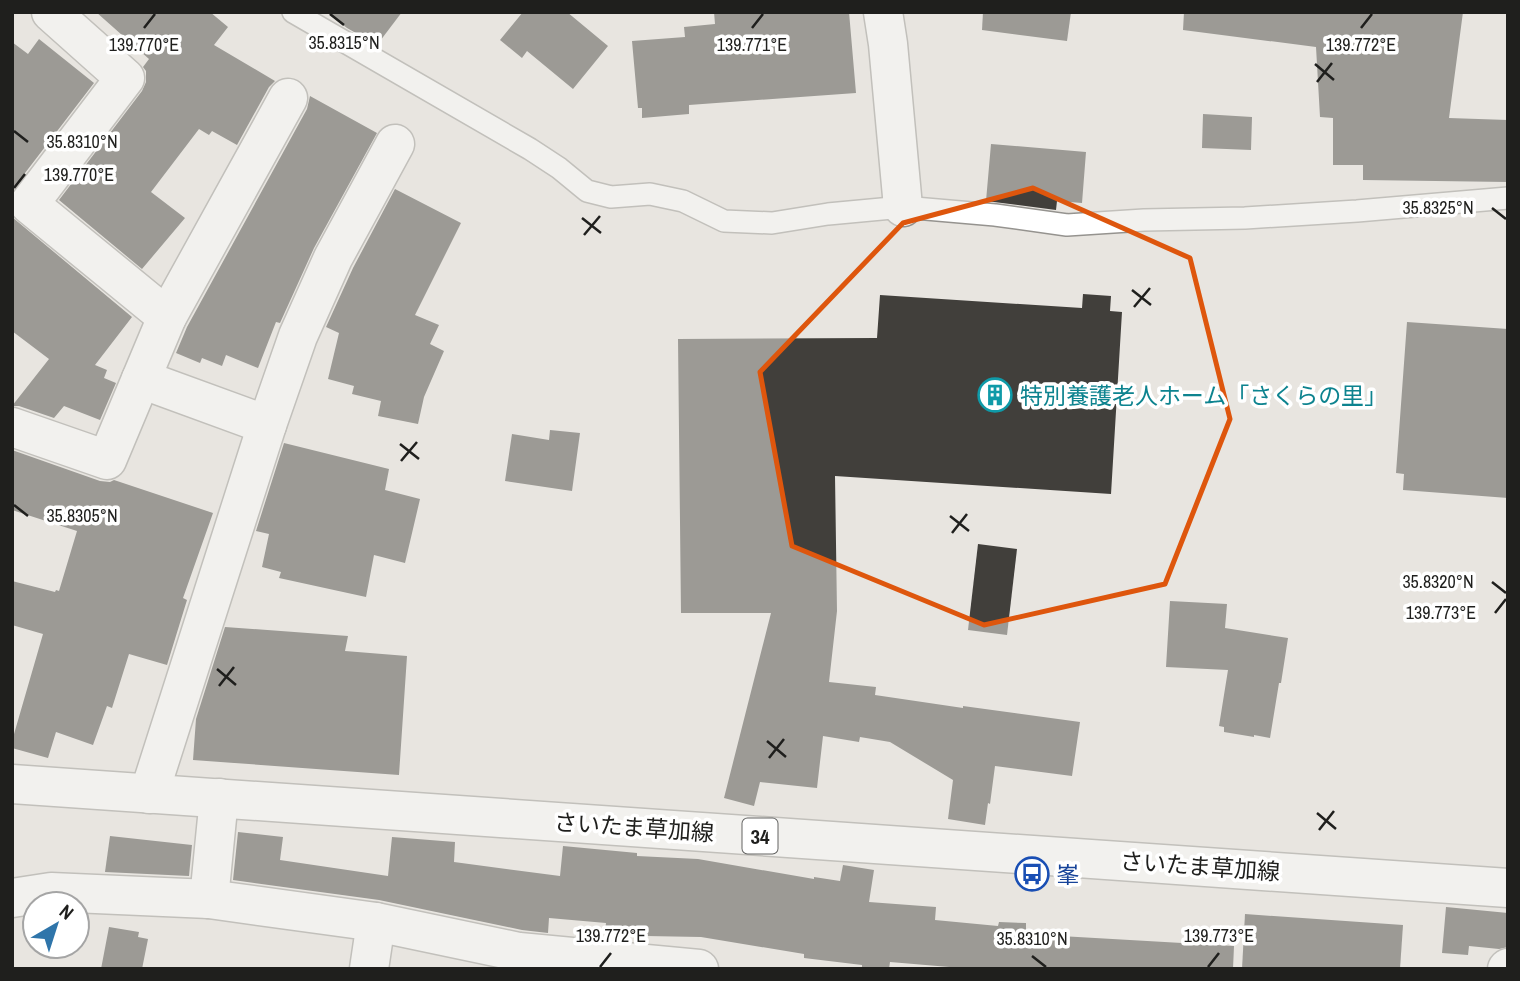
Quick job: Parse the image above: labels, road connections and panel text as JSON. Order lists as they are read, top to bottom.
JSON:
{
  "streets": {
    "street": ["さいたま草加線", "34"]
  },
  "places": {
    "building": ["特別養護老人ホーム「さくらの里」"],
    "bus stop": ["峯"]
  },
  "north": "top right",
  "coordinates": [
    "35.8315°N",
    "139.770°E",
    "139.771°E",
    "139.772°E",
    "35.8310°N",
    "35.8325°N",
    "35.8305°N",
    "35.8320°N",
    "139.773°E"
  ]
}
